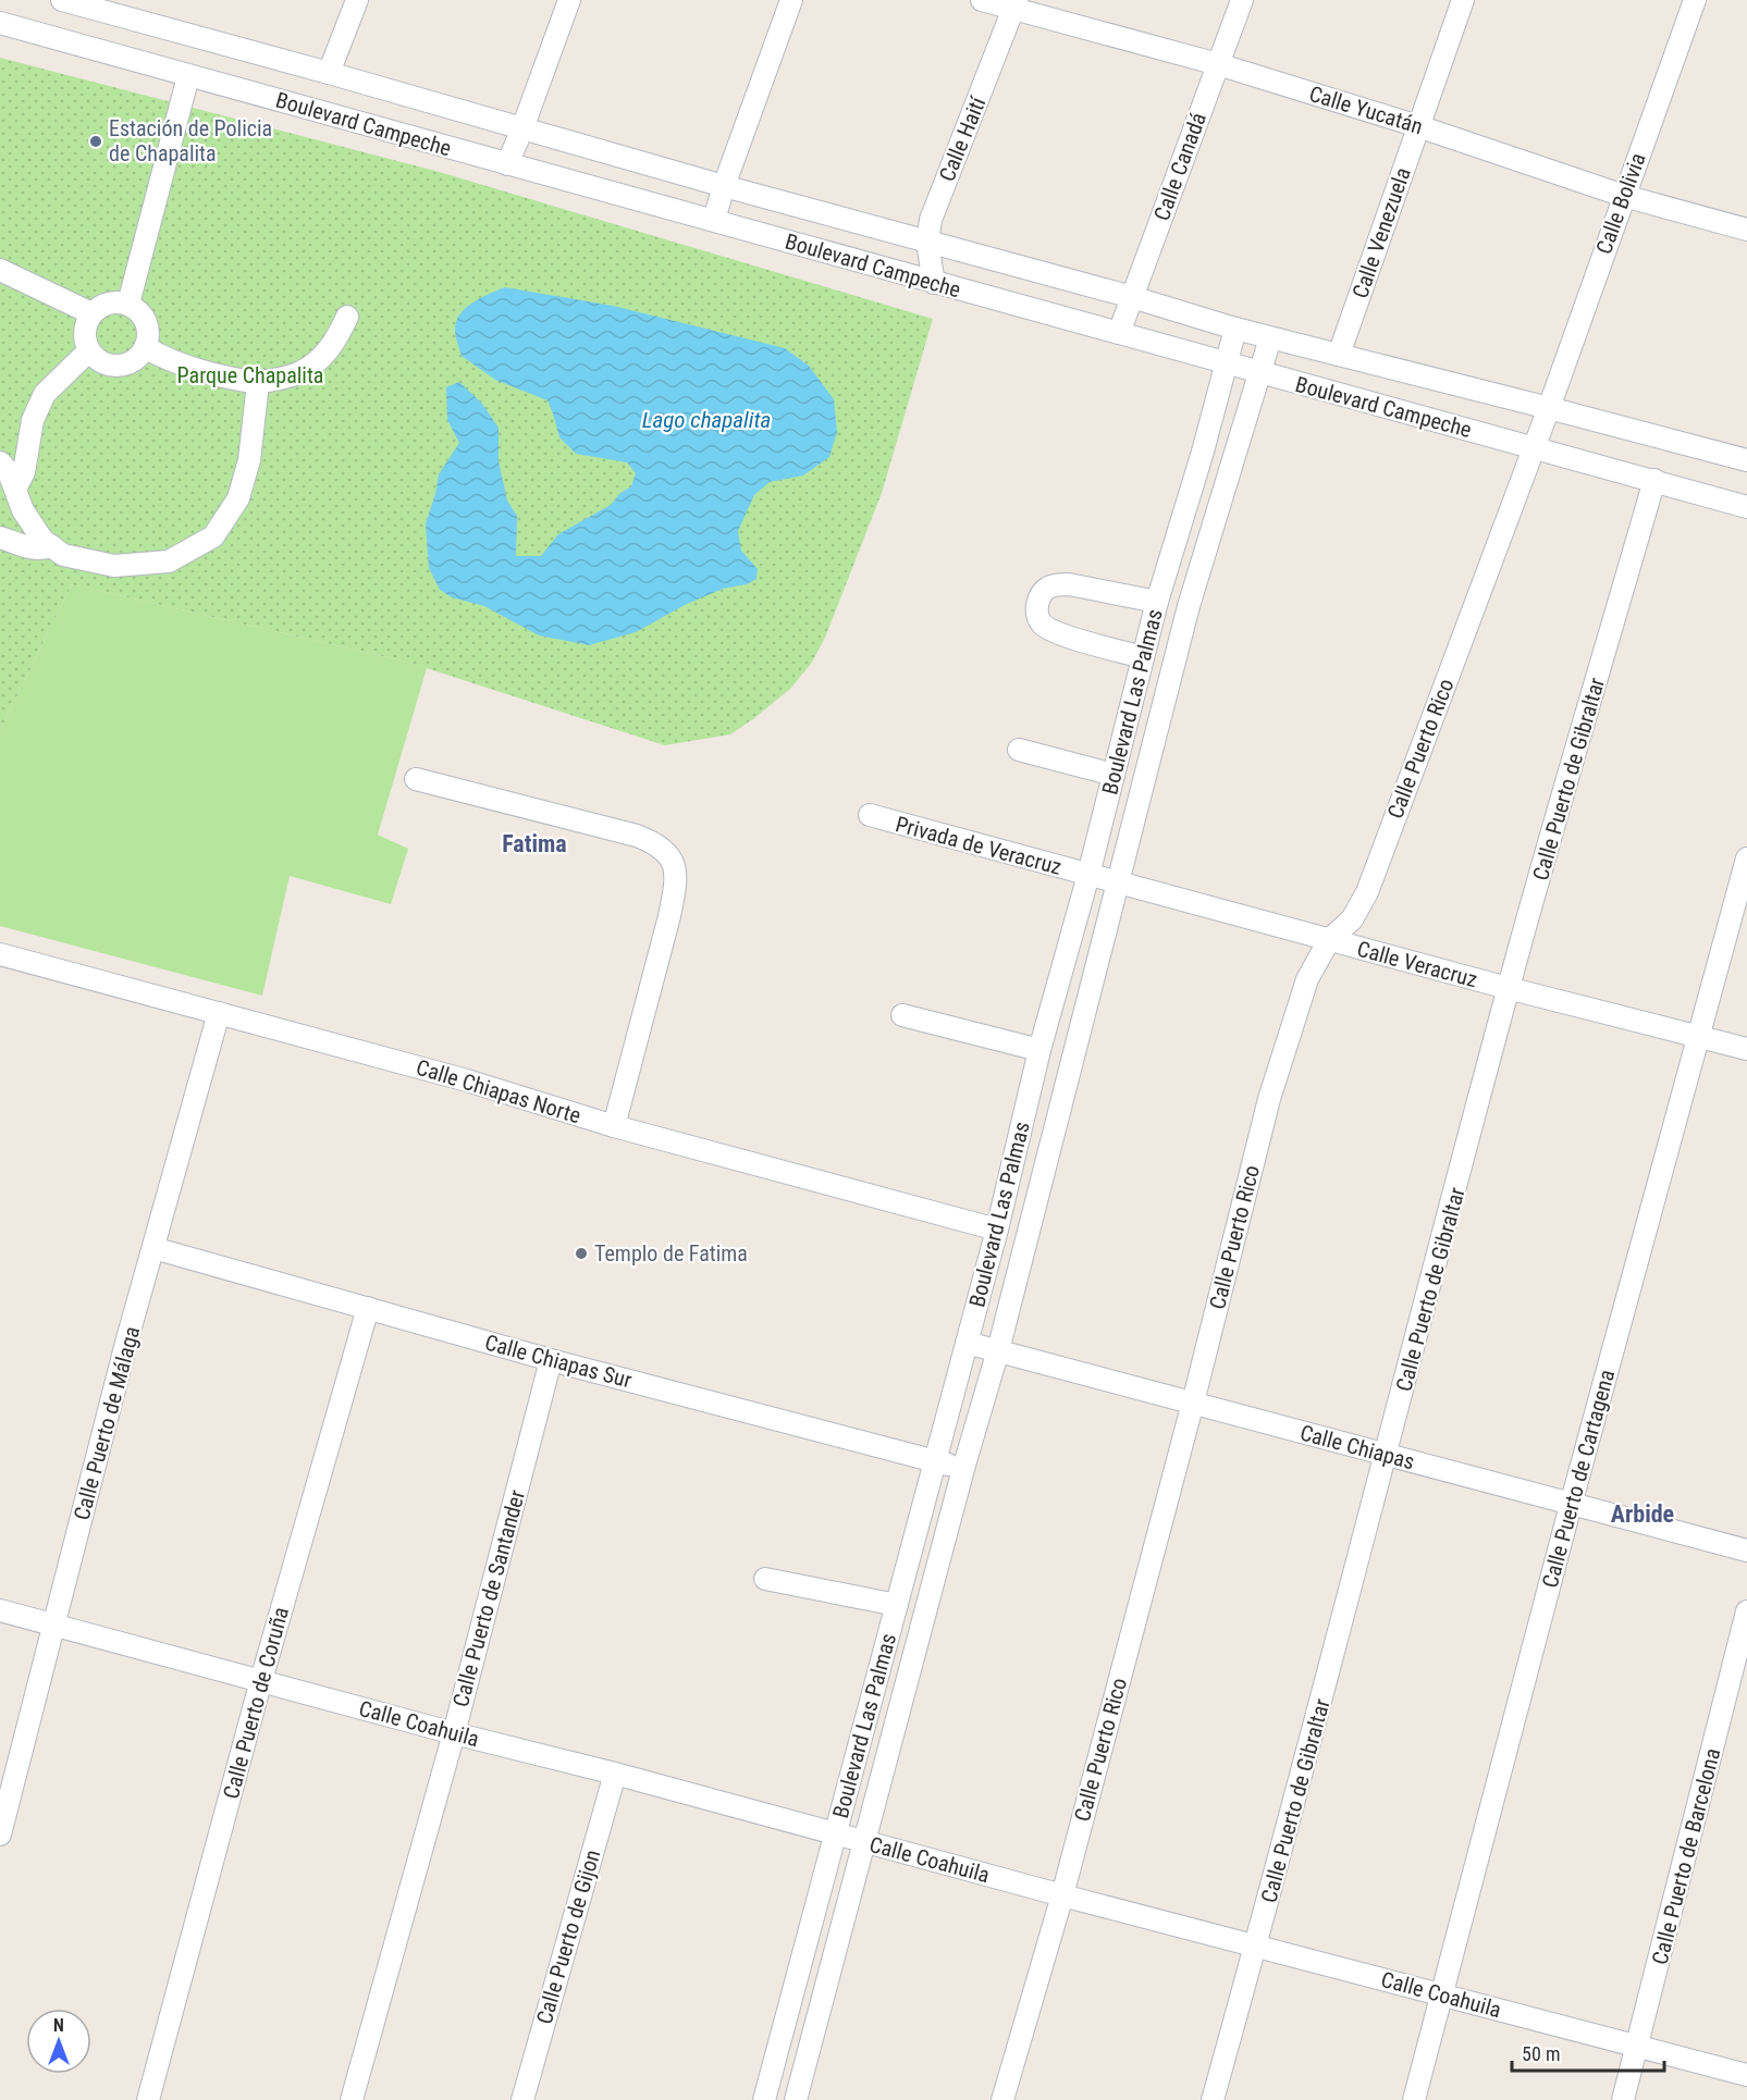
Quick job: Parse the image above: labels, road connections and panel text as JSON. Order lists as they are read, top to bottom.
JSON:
{
  "streets": {
    "street": [
      "Calle Yucatán",
      "Boulevard Campeche",
      "Calle Haití",
      "Calle Canadá",
      "Calle Bolivia",
      "Calle Venezuela",
      "Boulevard Las Palmas",
      "Calle Puerto Rico",
      "Calle Puerto de Gibraltar",
      "Privada de Veracruz",
      "Calle Veracruz",
      "Calle Chiapas Norte",
      "Calle Chiapas Sur",
      "Calle Puerto de Málaga",
      "Calle Chiapas",
      "Calle Puerto de Cartagena",
      "Calle Puerto de Santander",
      "Calle Puerto de Coruña",
      "Calle Coahuila",
      "Calle Puerto de Barcelona",
      "Calle Puerto de Gijon"
    ]
  },
  "crossings": [
    ["Calle Yucatán", "Calle Haití"],
    ["Calle Yucatán", "Calle Canadá"],
    ["Calle Yucatán", "Calle Bolivia"],
    ["Calle Yucatán", "Calle Venezuela"],
    ["Boulevard Campeche", "Calle Haití"],
    ["Boulevard Campeche", "Calle Canadá"],
    ["Boulevard Campeche", "Calle Bolivia"],
    ["Boulevard Campeche", "Calle Venezuela"],
    ["Boulevard Campeche", "Boulevard Las Palmas"],
    ["Boulevard Campeche", "Calle Puerto Rico"],
    ["Boulevard Campeche", "Calle Puerto de Gibraltar"],
    ["Calle Bolivia", "Calle Puerto Rico"],
    ["Boulevard Las Palmas", "Privada de Veracruz"],
    ["Boulevard Las Palmas", "Calle Veracruz"],
    ["Boulevard Las Palmas", "Calle Chiapas Norte"],
    ["Boulevard Las Palmas", "Calle Chiapas Sur"],
    ["Boulevard Las Palmas", "Calle Chiapas"],
    ["Boulevard Las Palmas", "Calle Coahuila"],
    ["Calle Puerto Rico", "Calle Veracruz"],
    ["Calle Puerto Rico", "Calle Chiapas"],
    ["Calle Puerto Rico", "Calle Coahuila"],
    ["Calle Puerto de Gibraltar", "Calle Veracruz"],
    ["Calle Puerto de Gibraltar", "Calle Chiapas"],
    ["Calle Puerto de Gibraltar", "Calle Coahuila"],
    ["Privada de Veracruz", "Calle Veracruz"],
    ["Calle Veracruz", "Calle Puerto de Cartagena"],
    ["Calle Chiapas Norte", "Calle Puerto de Málaga"],
    ["Calle Chiapas Sur", "Calle Puerto de Málaga"],
    ["Calle Chiapas Sur", "Calle Puerto de Santander"],
    ["Calle Chiapas Sur", "Calle Puerto de Coruña"],
    ["Calle Puerto de Málaga", "Calle Coahuila"],
    ["Calle Chiapas", "Calle Puerto de Cartagena"],
    ["Calle Puerto de Cartagena", "Calle Coahuila"],
    ["Calle Puerto de Santander", "Calle Coahuila"],
    ["Calle Puerto de Coruña", "Calle Coahuila"],
    ["Calle Coahuila", "Calle Puerto de Barcelona"],
    ["Calle Coahuila", "Calle Puerto de Gijon"]
  ],
  "districts": ["Fatima", "Arbide"],
  "water": ["Lago chapalita"],
  "parks": ["Parque Chapalita"],
  "places": ["Estación de Policia de Chapalita", "Templo de Fatima"],
  "scale_bar": "50 m",
  "north": "top"
}
